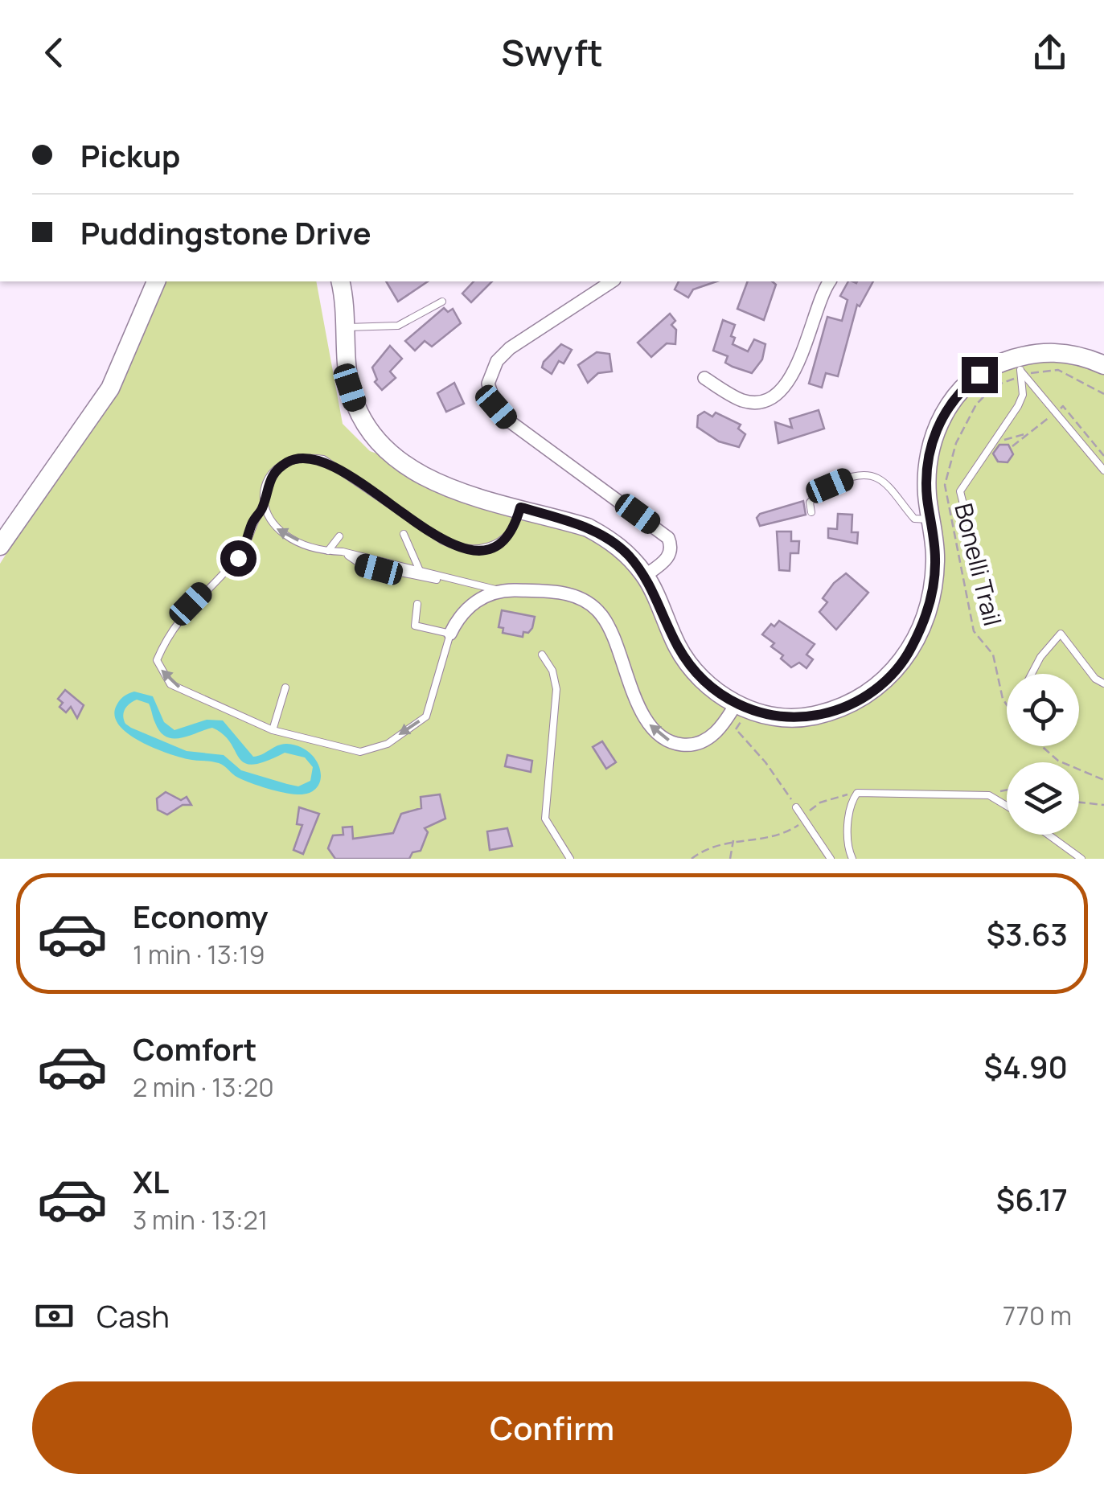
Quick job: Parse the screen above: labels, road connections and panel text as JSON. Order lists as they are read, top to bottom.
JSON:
{
  "streets": {
    "path": ["Bonelli Trail"]
  },
  "page": {
    "header": "Swyft",
    "banner": ["Pickup", "Puddingstone Drive"],
    "list": [
      {
        "name": "Economy",
        "note": "1 min · 13:19",
        "value": "$3.63"
      },
      {
        "name": "Comfort",
        "note": "2 min · 13:20",
        "value": "$4.90"
      },
      {
        "name": "XL",
        "note": "3 min · 13:21",
        "value": "$6.17"
      }
    ],
    "pay": ["Cash", "770 m"],
    "buttons": "Confirm"
  }
}
